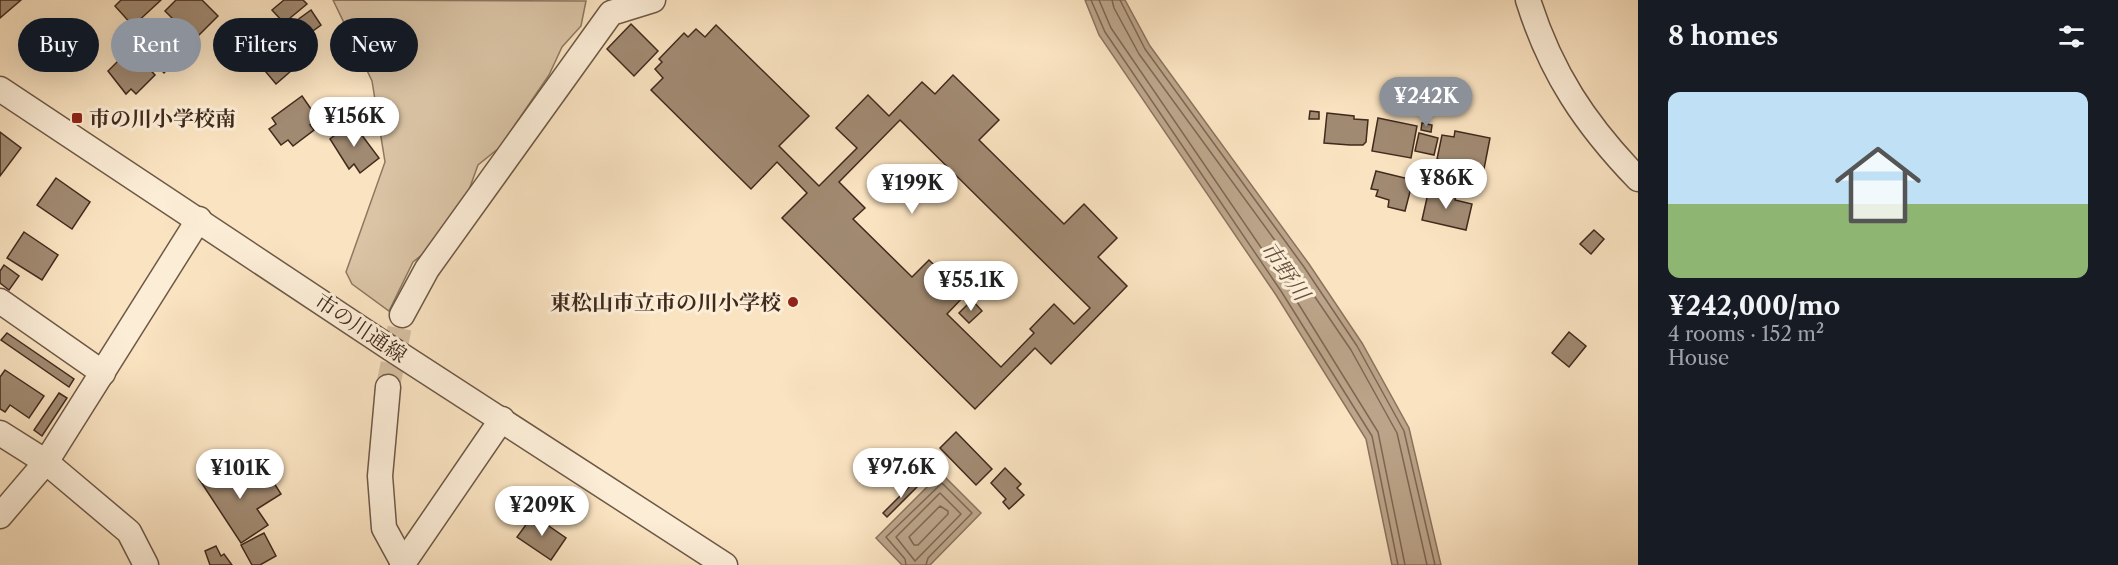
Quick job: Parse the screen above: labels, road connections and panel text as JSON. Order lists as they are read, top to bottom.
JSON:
{
  "streets": {
    "street": ["市の川通線"]
  },
  "water": ["市野川"],
  "places": {
    "transit": ["市の川小学校南"],
    "other": ["東松山市立市の川小学校"]
  },
  "page": {
    "heading": "8 homes",
    "chip": [
      "Buy",
      "Rent",
      "Filters",
      "New"
    ],
    "list": [
      {
        "name": "¥242,000/mo",
        "note": "4 rooms · 152 m² · House"
      }
    ],
    "price": [
      "¥242K",
      "¥156K",
      "¥86K",
      "¥199K",
      "¥55.1K",
      "¥97.6K",
      "¥101K",
      "¥209K"
    ]
  }
}
